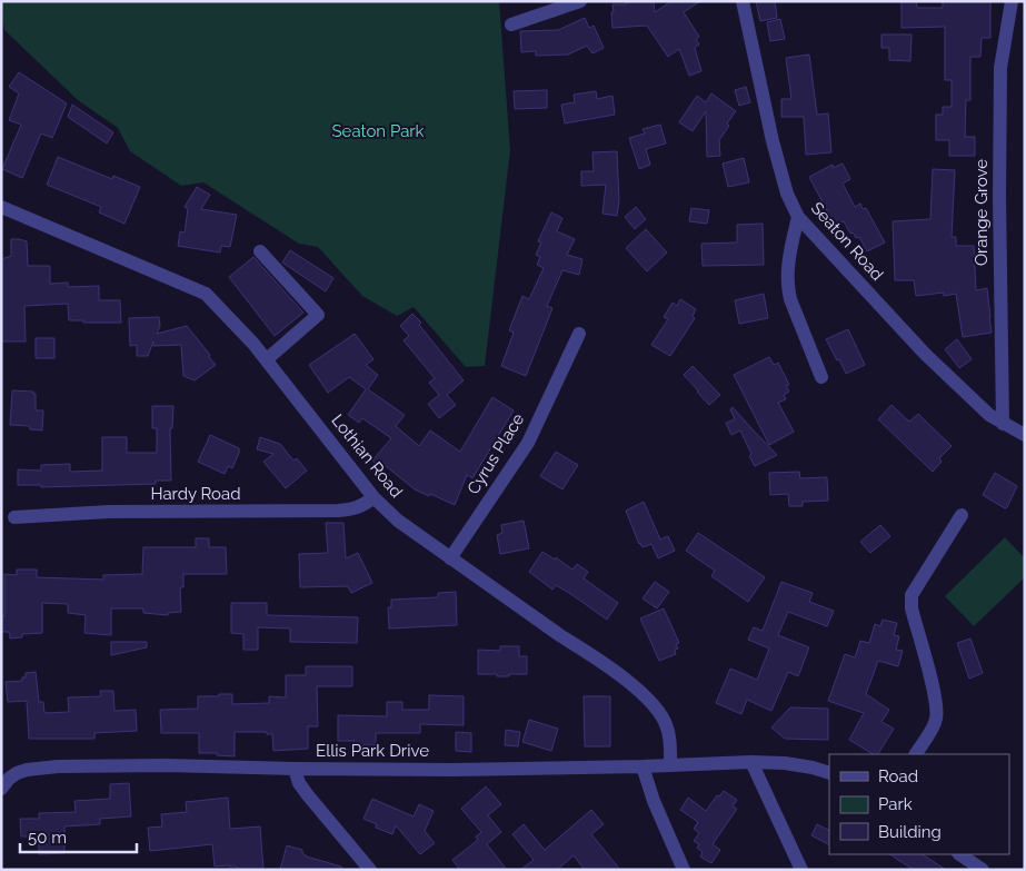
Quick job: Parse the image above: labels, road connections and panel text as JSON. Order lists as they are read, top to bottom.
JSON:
{
  "streets": {
    "street": [
      "Orange Grove",
      "Seaton Road",
      "Cyrus Place",
      "Lothian Road",
      "Hardy Road",
      "Ellis Park Drive"
    ]
  },
  "crossings": [
    ["Orange Grove", "Seaton Road"],
    ["Cyrus Place", "Lothian Road"],
    ["Lothian Road", "Hardy Road"],
    ["Lothian Road", "Ellis Park Drive"]
  ],
  "parks": ["Seaton Park"],
  "legend": ["Road", "Park", "Building"],
  "scale_bar": "50 m"
}
